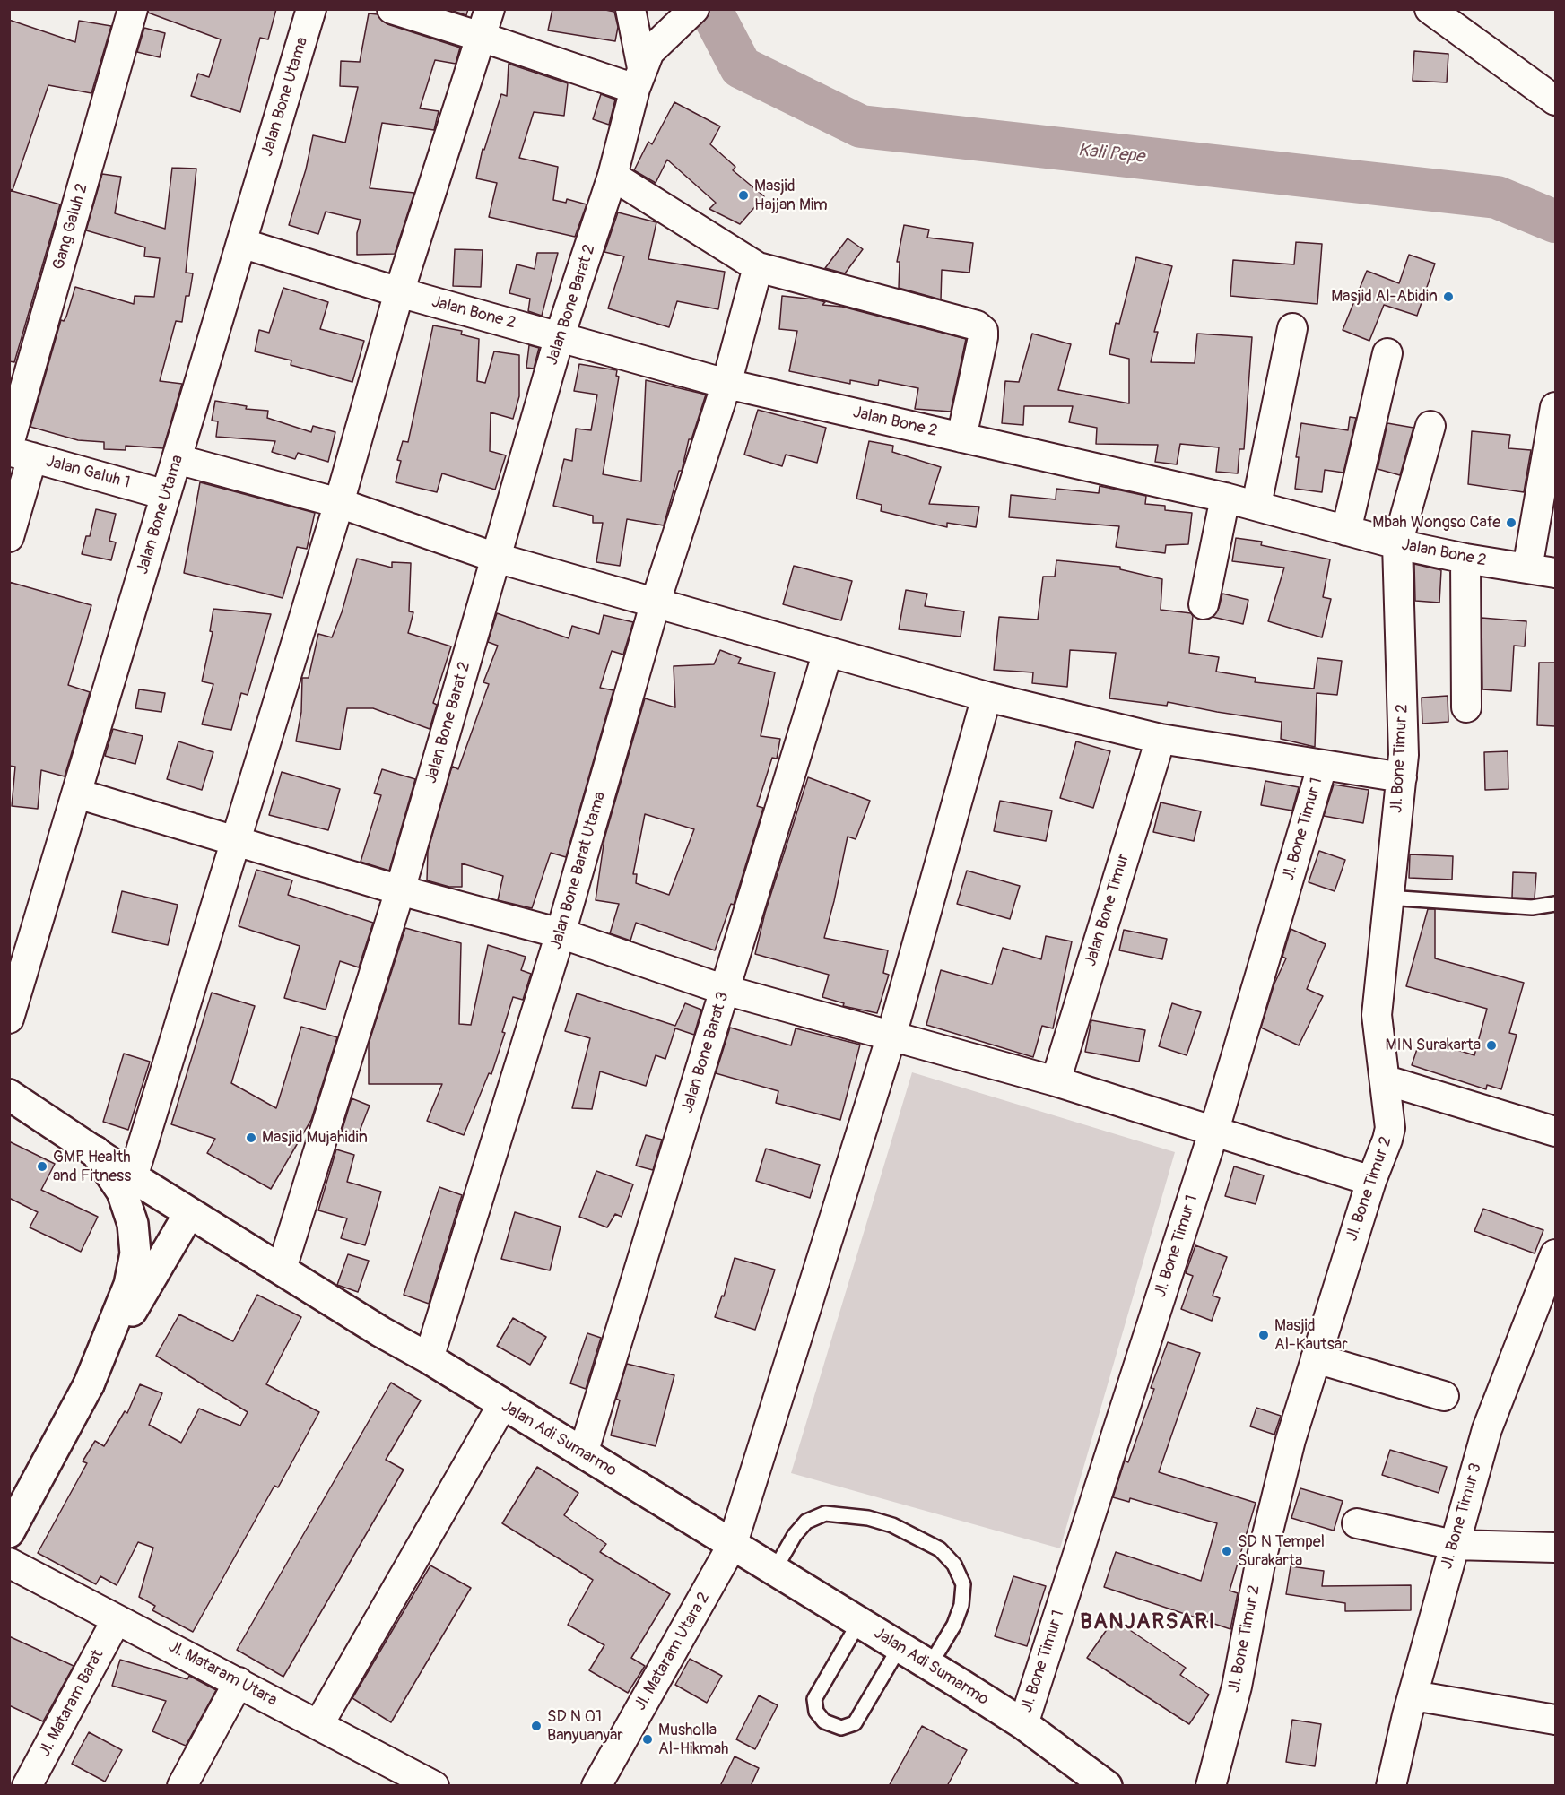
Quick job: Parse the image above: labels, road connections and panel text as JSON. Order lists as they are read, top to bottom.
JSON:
{
  "streets": {
    "main road": ["Jalan Adi Sumarmo"],
    "street": [
      "Jalan Bone Utama",
      "Gang Galuh 2",
      "Jalan Bone Barat 2",
      "Jalan Bone 2",
      "Jalan Galuh 1",
      "Jl. Bone Timur 2",
      "Jl. Bone Timur 1",
      "Jalan Bone Barat Utama",
      "Jalan Bone Timur",
      "Jalan Bone Barat 3",
      "Jl. Bone Timur 3",
      "Jl. Mataram Utara 2",
      "Jl. Mataram Utara",
      "Jl. Mataram Barat"
    ]
  },
  "crossings": [
    ["Jalan Bone Utama", "Jalan Bone 2"],
    ["Jalan Bone Utama", "Jalan Galuh 1"],
    ["Gang Galuh 2", "Jalan Galuh 1"],
    ["Jalan Bone Barat 2", "Jalan Bone 2"],
    ["Jalan Bone Barat 2", "Jalan Adi Sumarmo"],
    ["Jalan Bone 2", "Jl. Bone Timur 2"],
    ["Jalan Bone 2", "Jalan Bone Barat Utama"],
    ["Jl. Bone Timur 1", "Jalan Adi Sumarmo"],
    ["Jalan Bone Barat Utama", "Jalan Adi Sumarmo"],
    ["Jalan Bone Barat 3", "Jalan Adi Sumarmo"],
    ["Jalan Adi Sumarmo", "Jl. Mataram Utara 2"],
    ["Jl. Mataram Utara", "Jl. Mataram Barat"]
  ],
  "districts": ["BANJARSARI"],
  "water": ["Kali Pepe"],
  "places": [
    "Masjid Hajjan Mim",
    "Masjid Al-Abidin",
    "Mbah Wongso Cafe",
    "MIN Surakarta",
    "Masjid Mujahidin",
    "GMP Health and Fitness",
    "Masjid Al-Kautsar",
    "SD N Tempel Surakarta",
    "SD N 01 Banyuanyar",
    "Musholla Al-Hikmah"
  ]
}
